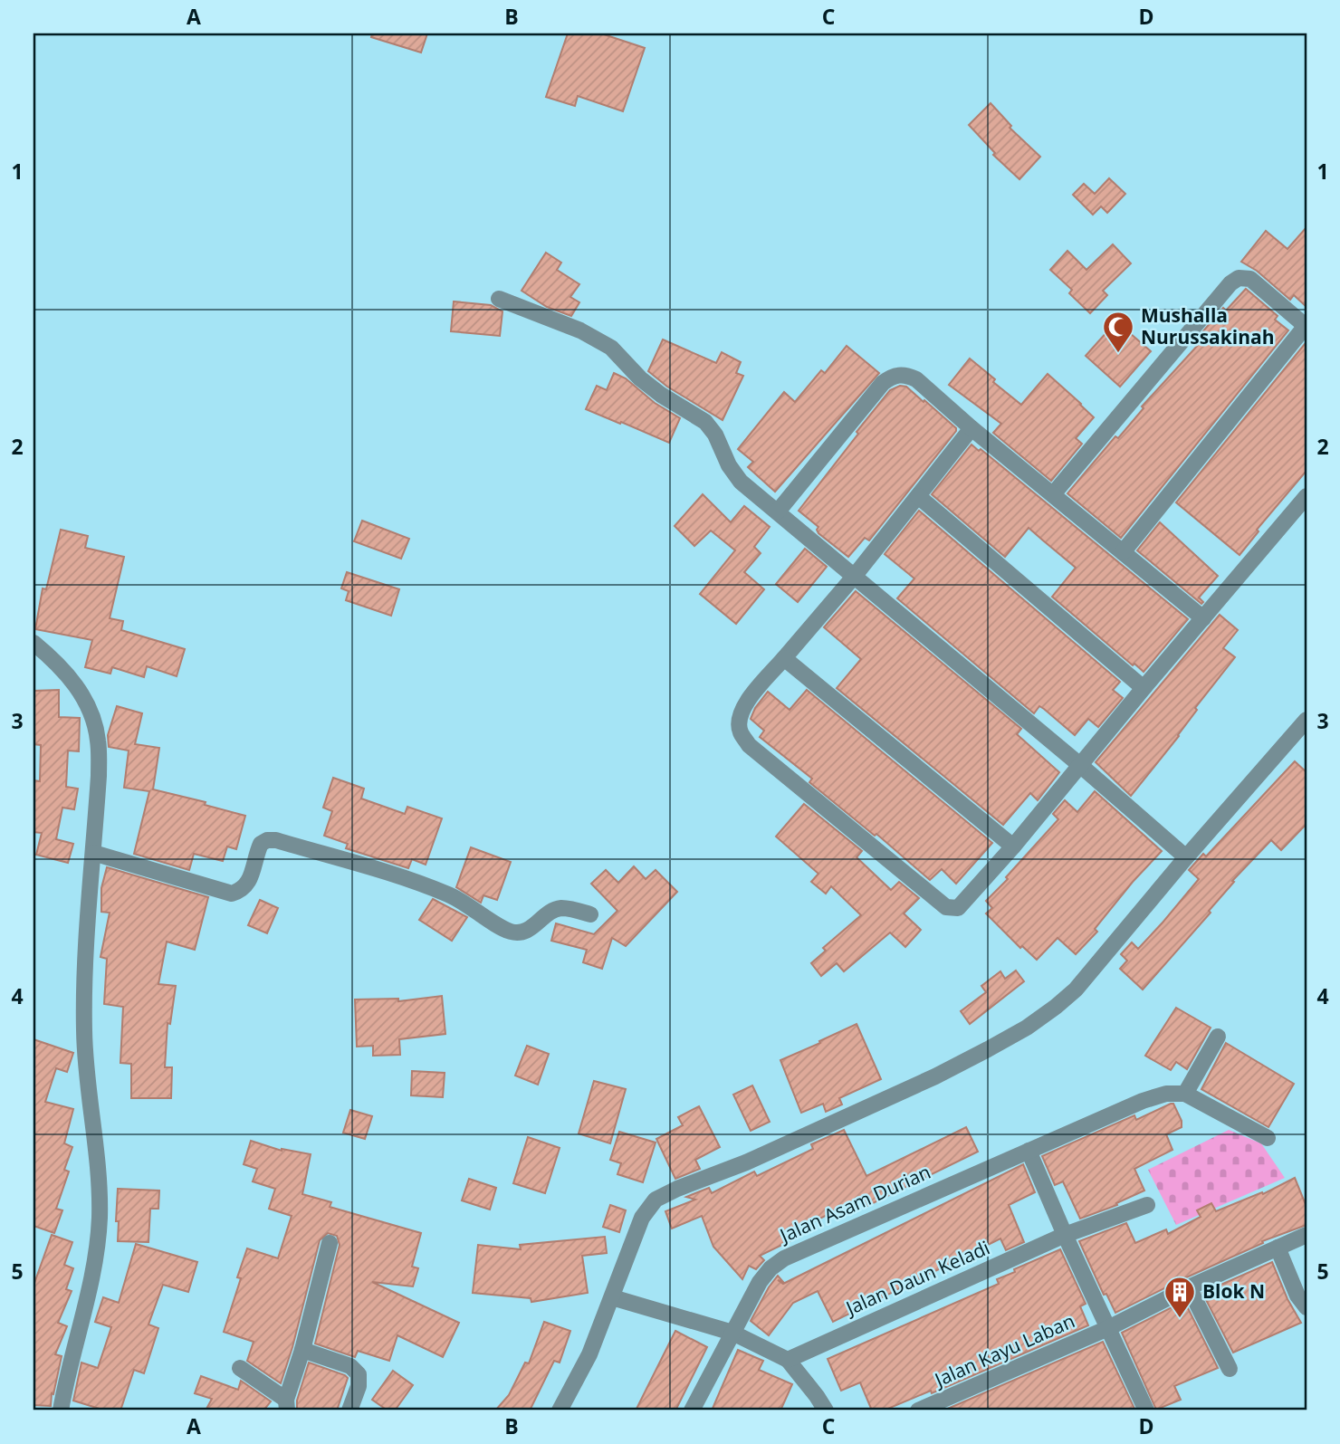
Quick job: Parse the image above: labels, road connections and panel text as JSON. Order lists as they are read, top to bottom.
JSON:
{
  "streets": {
    "street": ["Jalan Asam Durian", "Jalan Daun Keladi", "Jalan Kayu Laban"]
  },
  "places": {
    "mosque": ["Mushalla Nurussakinah"],
    "building": ["Blok N"]
  },
  "grid": {
    "columns": [
      "A",
      "B",
      "C",
      "D"
    ],
    "rows": [
      "1",
      "2",
      "3",
      "4",
      "5"
    ]
  }
}
